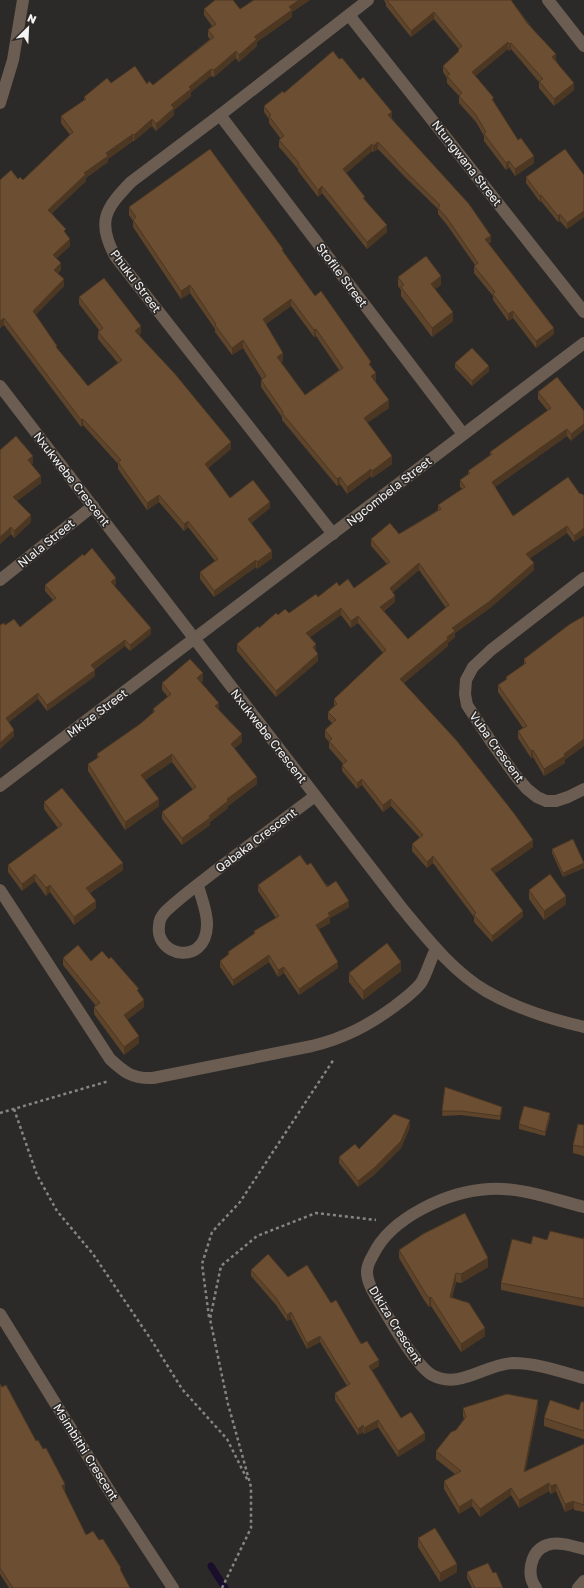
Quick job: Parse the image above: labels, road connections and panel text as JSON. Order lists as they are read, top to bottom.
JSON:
{
  "streets": {
    "street": [
      "Ntungwana Street",
      "Stofile Street",
      "Phuku Street",
      "Nxukwebe Crescent",
      "Ngcombela Street",
      "Nlala Street",
      "Mkize Street",
      "Vuba Crescent",
      "Qabaka Crescent",
      "Dikiza Crescent",
      "Msimbithi Crescent"
    ]
  },
  "crossings": [
    ["Ntungwana Street", "Phuku Street"],
    ["Stofile Street", "Phuku Street"],
    ["Stofile Street", "Ngcombela Street"],
    ["Phuku Street", "Ngcombela Street"],
    ["Nxukwebe Crescent", "Ngcombela Street"],
    ["Nxukwebe Crescent", "Nlala Street"],
    ["Nxukwebe Crescent", "Mkize Street"],
    ["Nxukwebe Crescent", "Qabaka Crescent"],
    ["Ngcombela Street", "Mkize Street"]
  ],
  "north": "top right"
}
